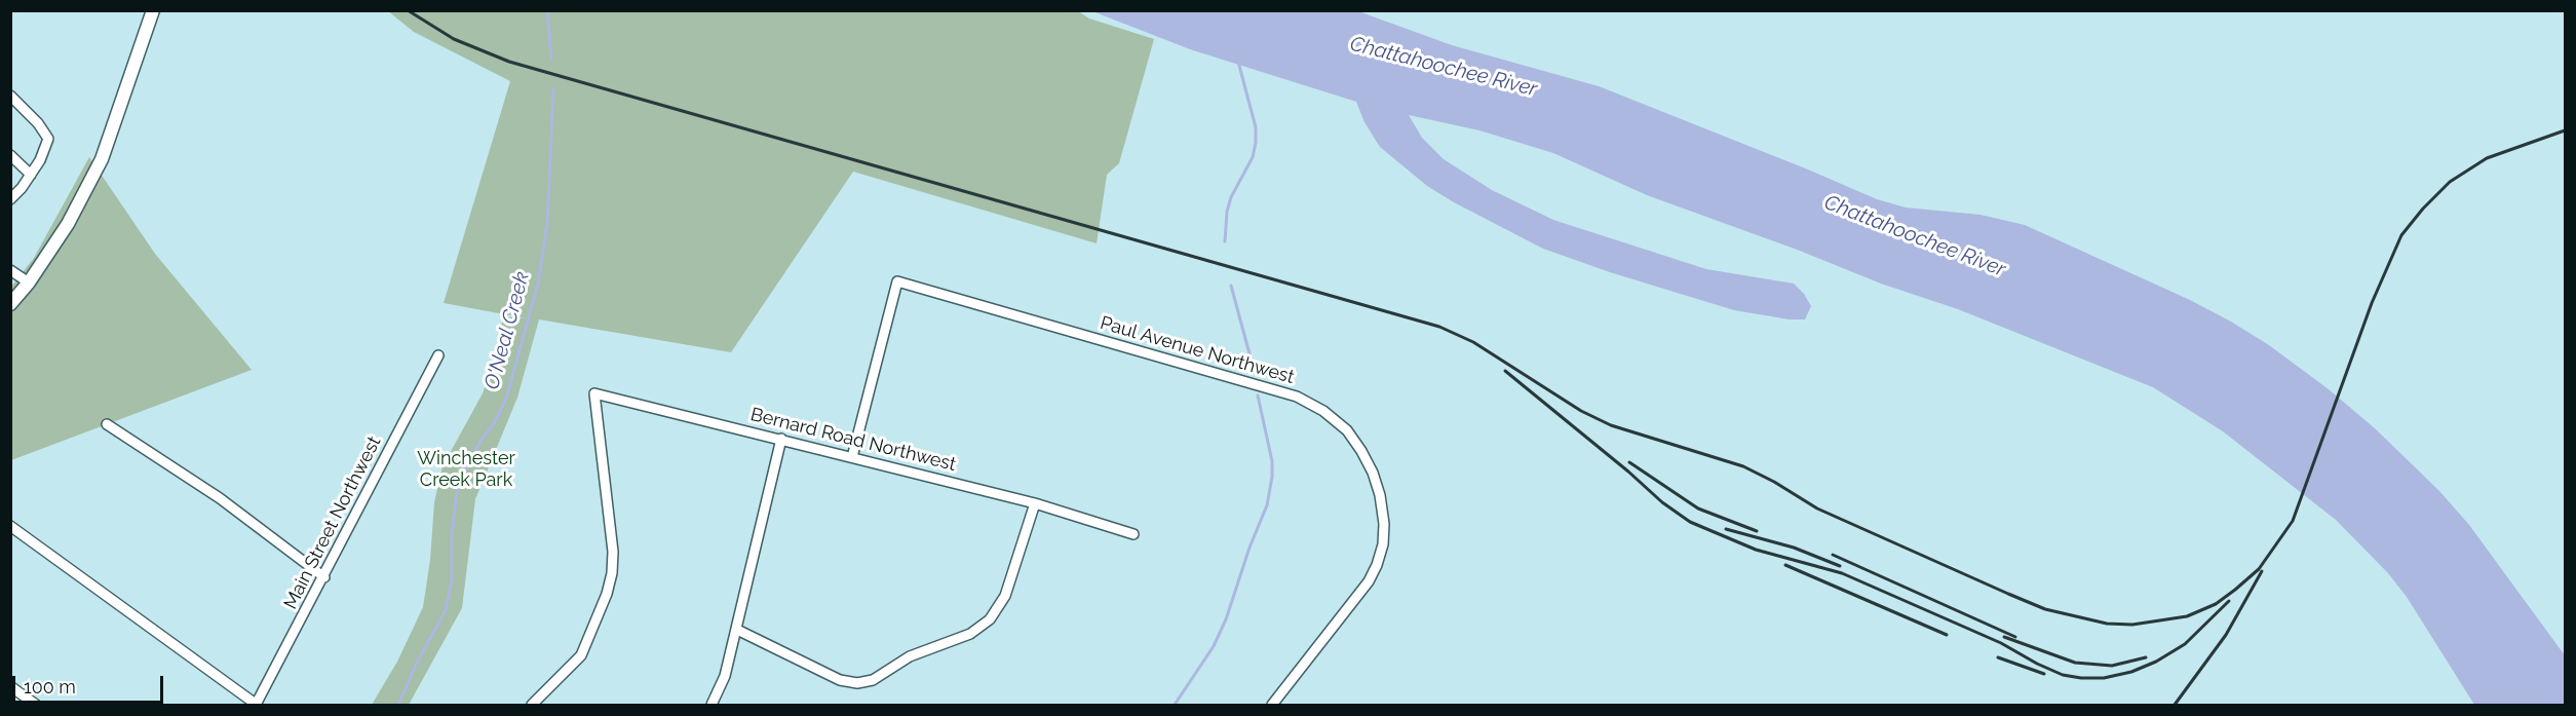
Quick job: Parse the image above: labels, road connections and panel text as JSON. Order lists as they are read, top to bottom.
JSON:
{
  "streets": {
    "street": ["Paul Avenue Northwest", "Bernard Road Northwest", "Main Street Northwest"]
  },
  "crossings": [
    ["Paul Avenue Northwest", "Bernard Road Northwest"]
  ],
  "water": ["Chattahoochee River", "O'Neal Creek"],
  "parks": ["Winchester Creek Park"],
  "scale_bar": "100 m"
}
